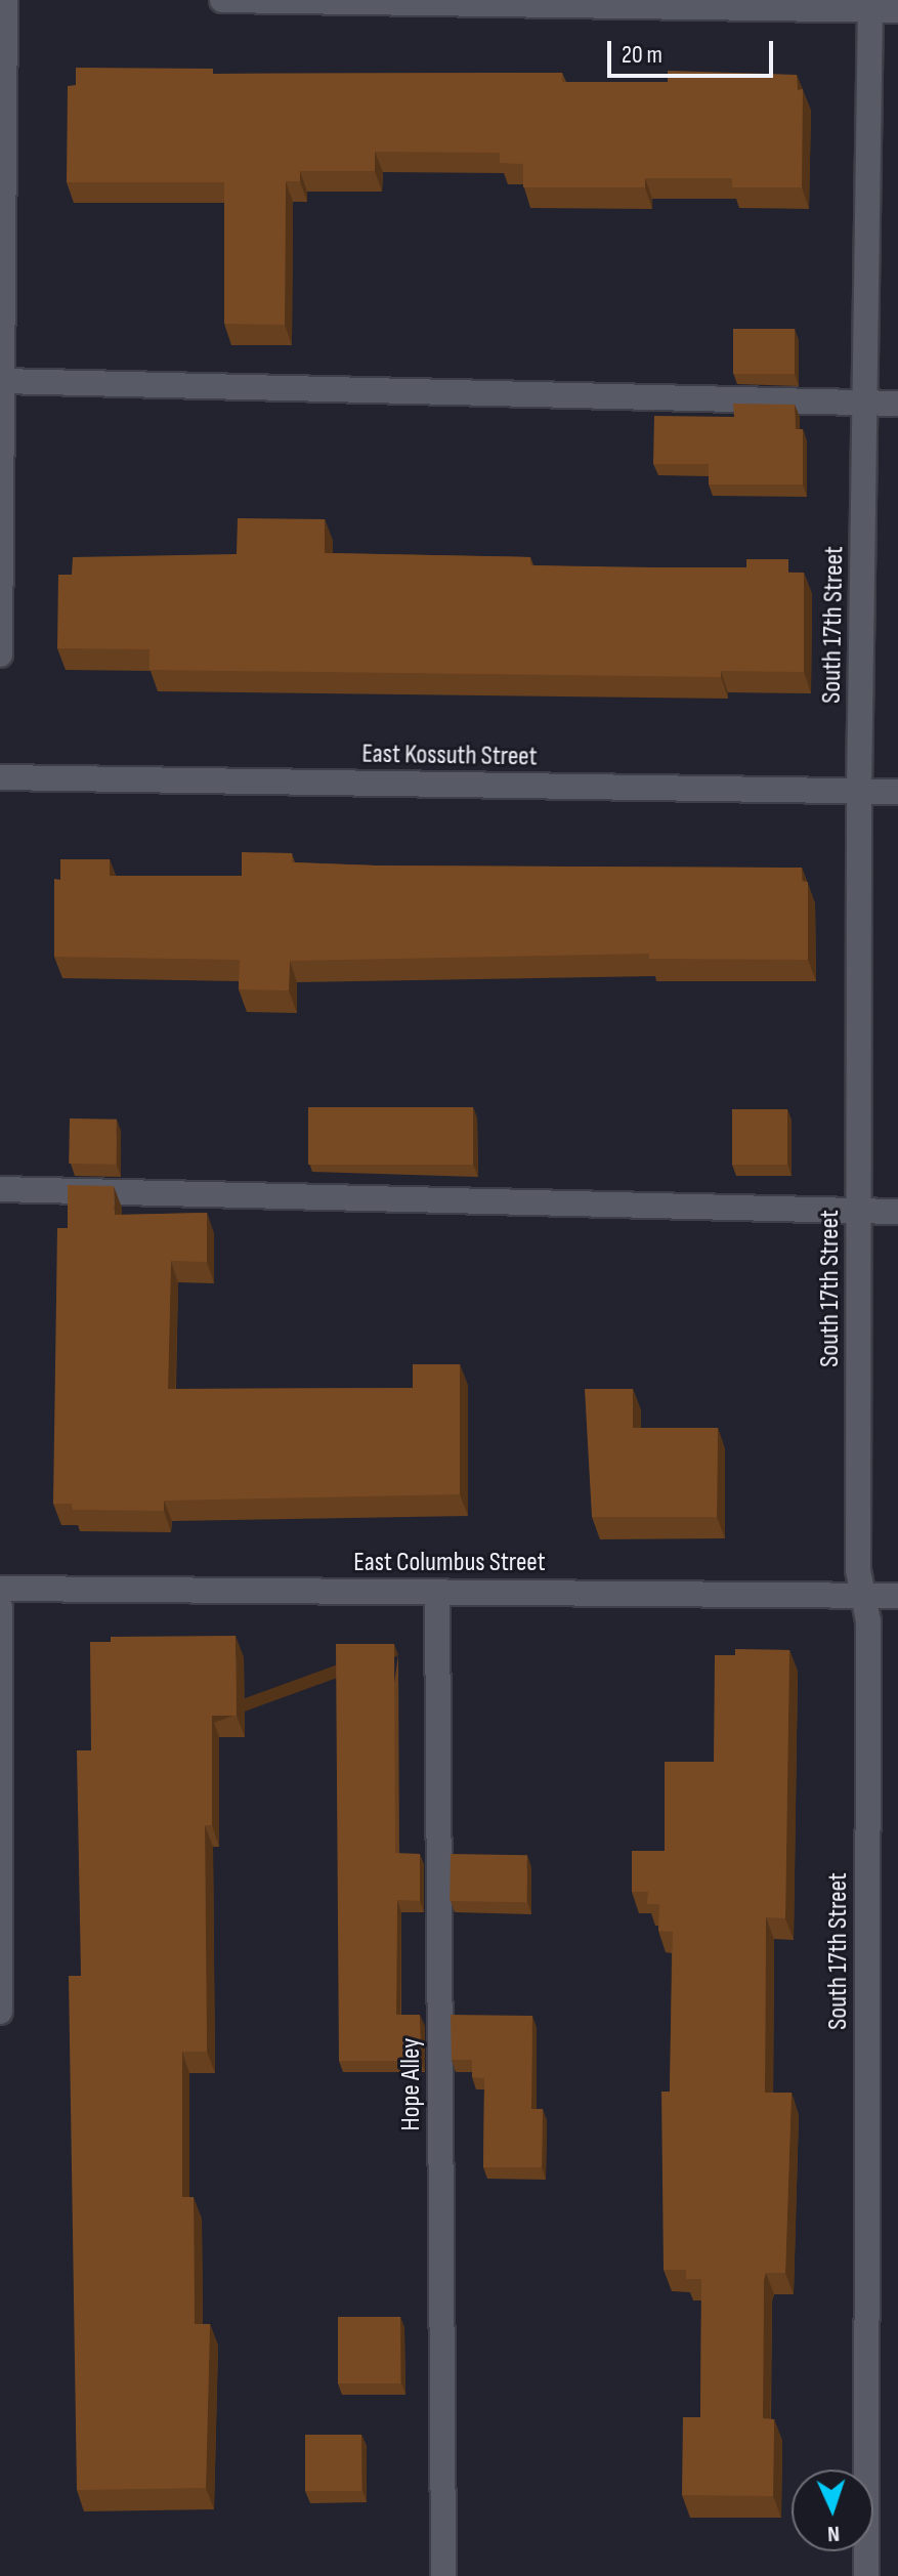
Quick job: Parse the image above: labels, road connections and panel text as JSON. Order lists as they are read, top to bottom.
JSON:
{
  "streets": {
    "street": [
      "South 17th Street",
      "East Kossuth Street",
      "East Columbus Street",
      "Hope Alley"
    ]
  },
  "crossings": [
    ["South 17th Street", "East Kossuth Street"],
    ["South 17th Street", "East Columbus Street"],
    ["East Columbus Street", "Hope Alley"]
  ],
  "scale_bar": "20 m",
  "north": "bottom"
}
